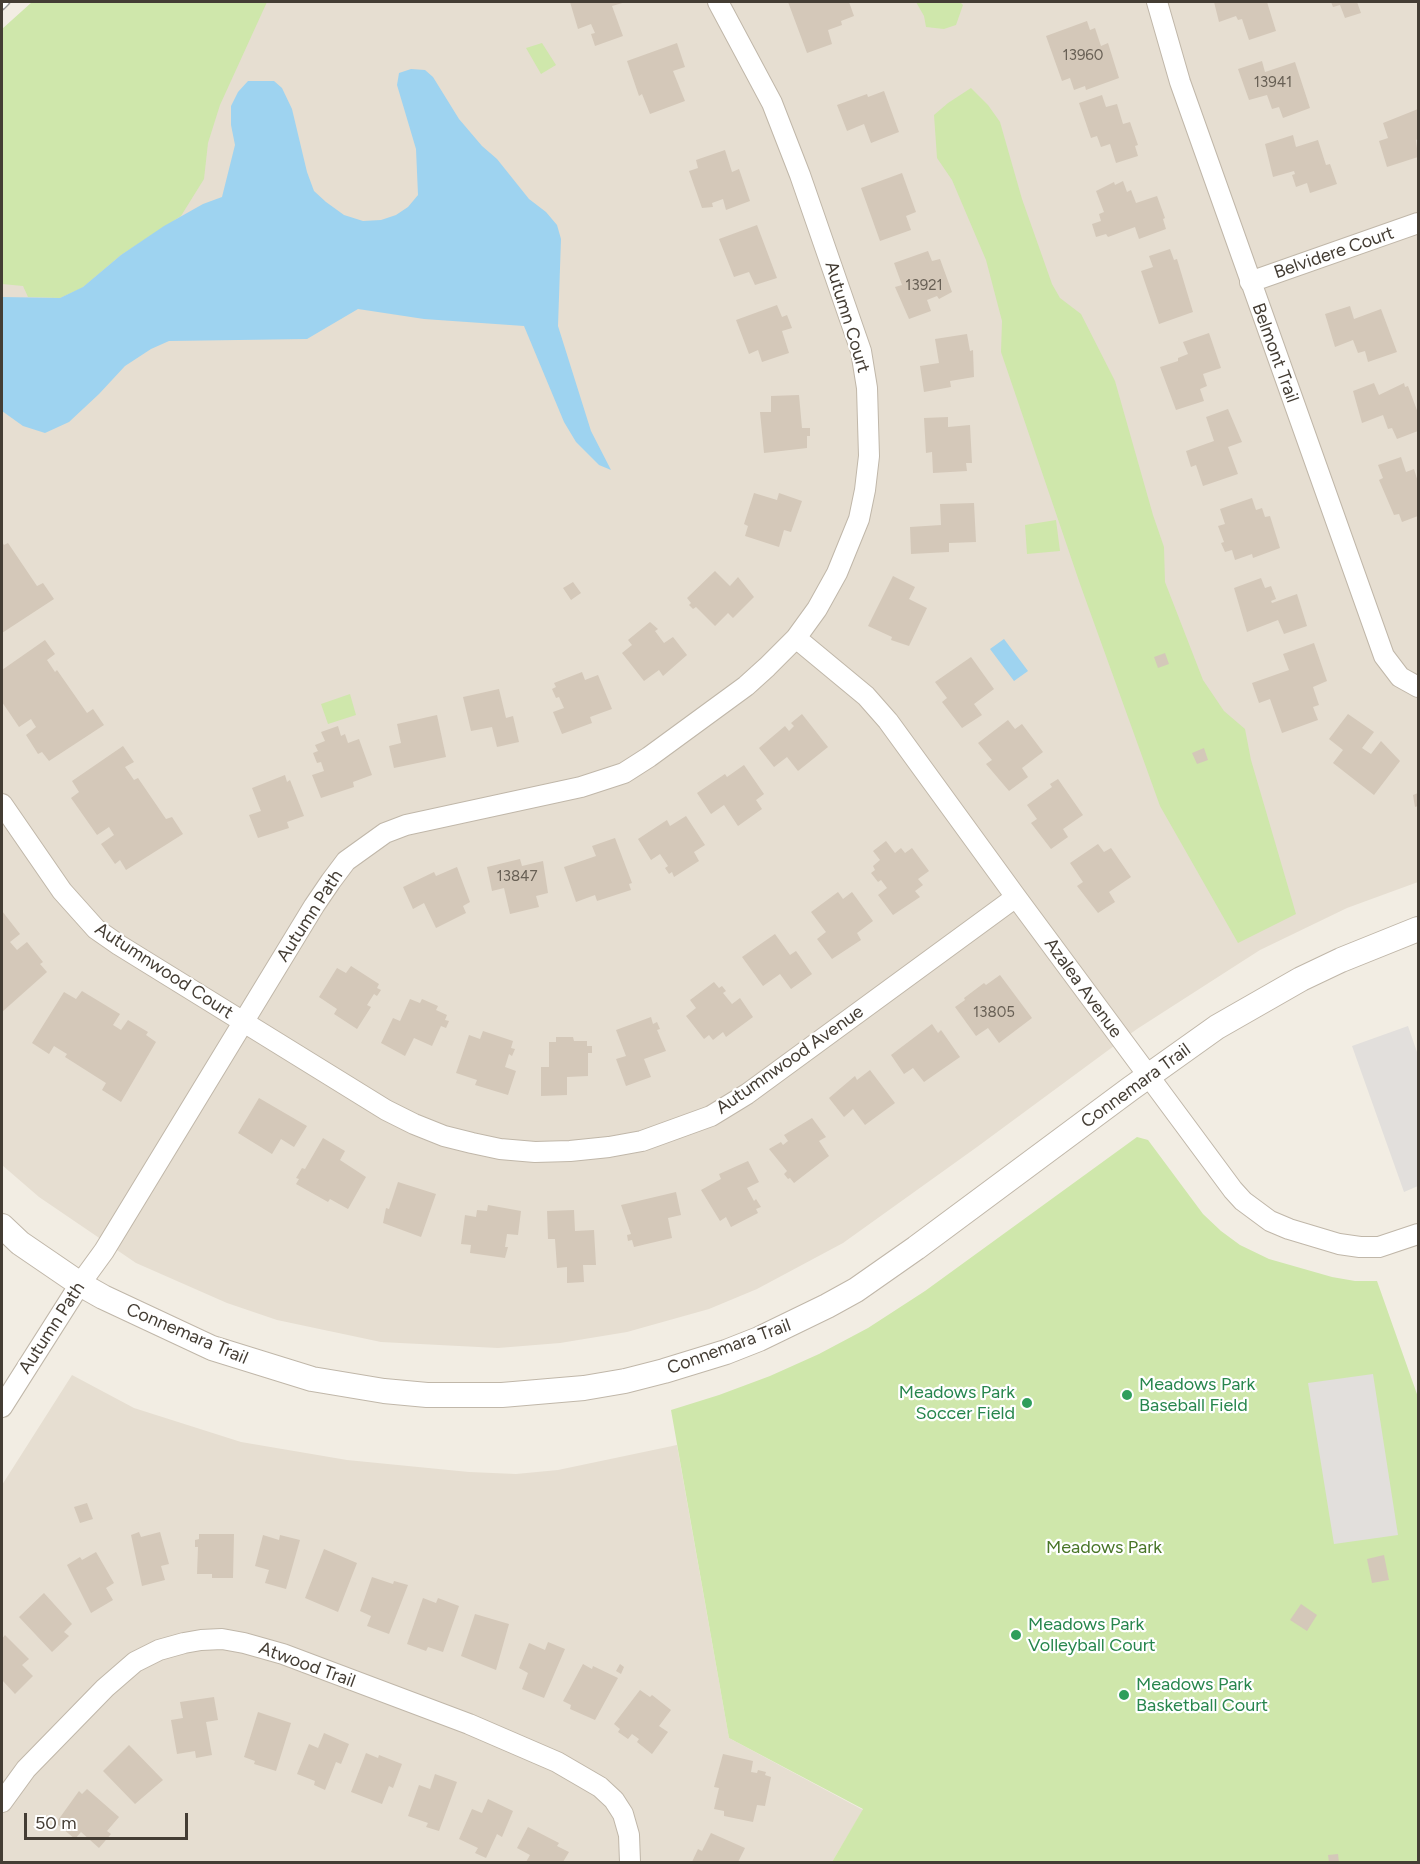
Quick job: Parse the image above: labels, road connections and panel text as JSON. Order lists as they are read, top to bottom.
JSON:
{
  "streets": {
    "street": [
      "Belvidere Court",
      "Autumn Court",
      "Belmont Trail",
      "Autumn Path",
      "Autumnwood Court",
      "Azalea Avenue",
      "Autumnwood Avenue",
      "Connemara Trail",
      "Atwood Trail"
    ]
  },
  "crossings": [
    ["Belvidere Court", "Belmont Trail"],
    ["Autumn Court", "Autumn Path"],
    ["Autumn Court", "Azalea Avenue"],
    ["Autumn Path", "Autumnwood Court"],
    ["Autumn Path", "Azalea Avenue"],
    ["Autumn Path", "Autumnwood Avenue"],
    ["Autumn Path", "Connemara Trail"],
    ["Autumnwood Court", "Autumnwood Avenue"],
    ["Azalea Avenue", "Autumnwood Avenue"],
    ["Azalea Avenue", "Connemara Trail"]
  ],
  "parks": ["Meadows Park"],
  "places": [
    "Meadows Park Baseball Field",
    "Meadows Park Soccer Field",
    "Meadows Park Volleyball Court",
    "Meadows Park Basketball Court"
  ],
  "house_numbers": [
    "13960",
    "13941",
    "13921",
    "13847",
    "13805"
  ],
  "scale_bar": "50 m"
}
